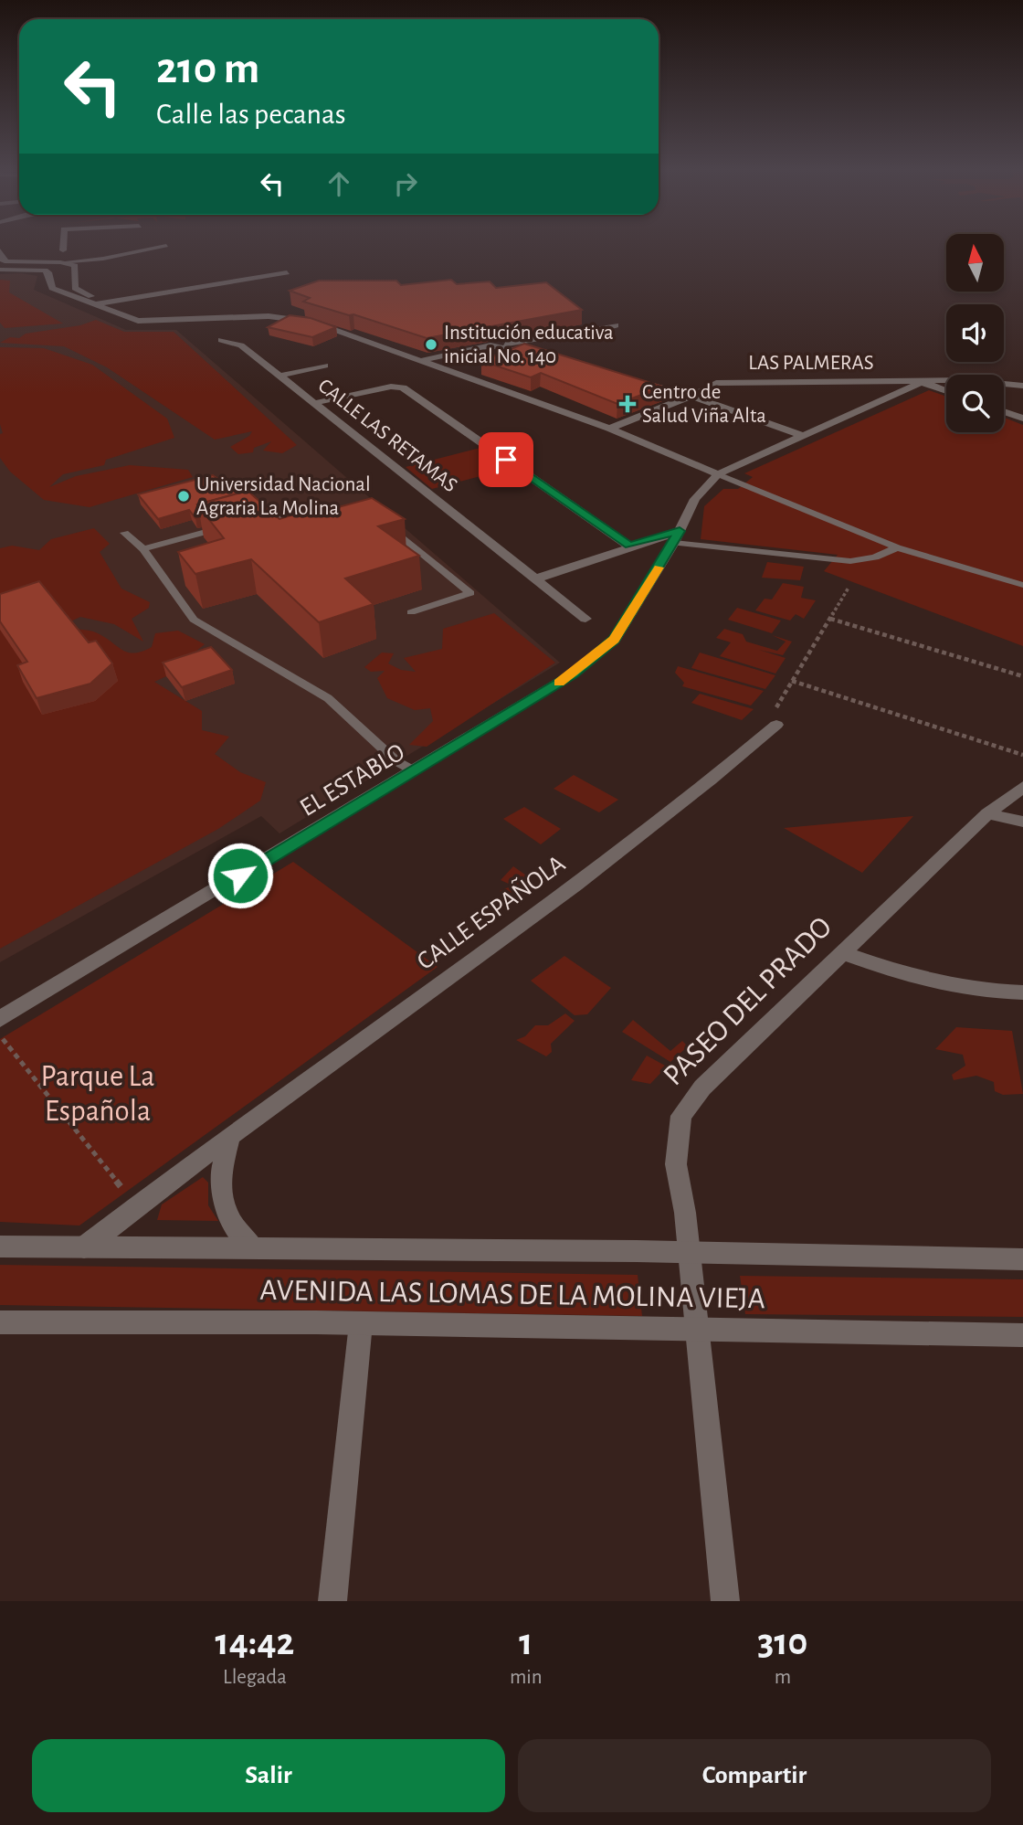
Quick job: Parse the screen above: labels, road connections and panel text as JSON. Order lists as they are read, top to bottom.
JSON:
{
  "streets": {
    "street": [
      "LAS PALMERAS",
      "CALLE LAS RETAMAS",
      "EL ESTABLO",
      "CALLE ESPAÑOLA",
      "PASEO DEL PRADO",
      "AVENIDA LAS LOMAS DE LA MOLINA VIEJA"
    ]
  },
  "crossings": [
    ["CALLE ESPAÑOLA", "AVENIDA LAS LOMAS DE LA MOLINA VIEJA"],
    ["PASEO DEL PRADO", "AVENIDA LAS LOMAS DE LA MOLINA VIEJA"]
  ],
  "parks": ["Parque La Española"],
  "places": {
    "other": ["Institución educativa inicial No. 140", "Universidad Nacional Agraria La Molina"],
    "health": ["Centro de Salud Viña Alta"]
  },
  "north": "top",
  "page": {
    "turn": ["210 m", "Calle las pecanas"],
    "eta": [
      "14:42",
      "Llegada",
      "1",
      "min",
      "310",
      "m"
    ],
    "buttons": ["Salir", "Compartir"]
  }
}
